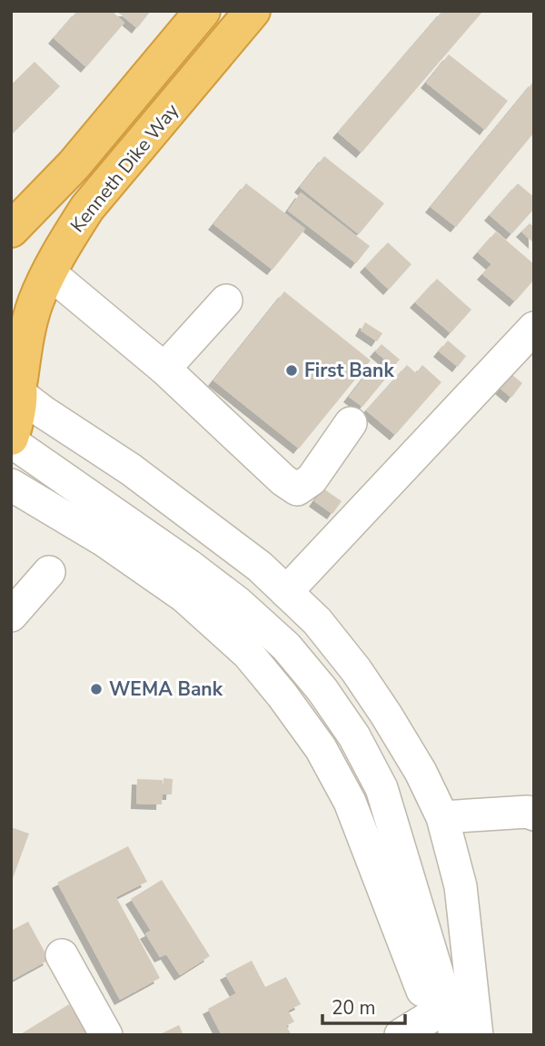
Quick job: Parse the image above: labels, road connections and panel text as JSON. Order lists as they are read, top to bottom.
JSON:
{
  "streets": {
    "highway": ["Kenneth Dike Way"]
  },
  "places": ["First Bank", "WEMA Bank"],
  "scale_bar": "20 m"
}
